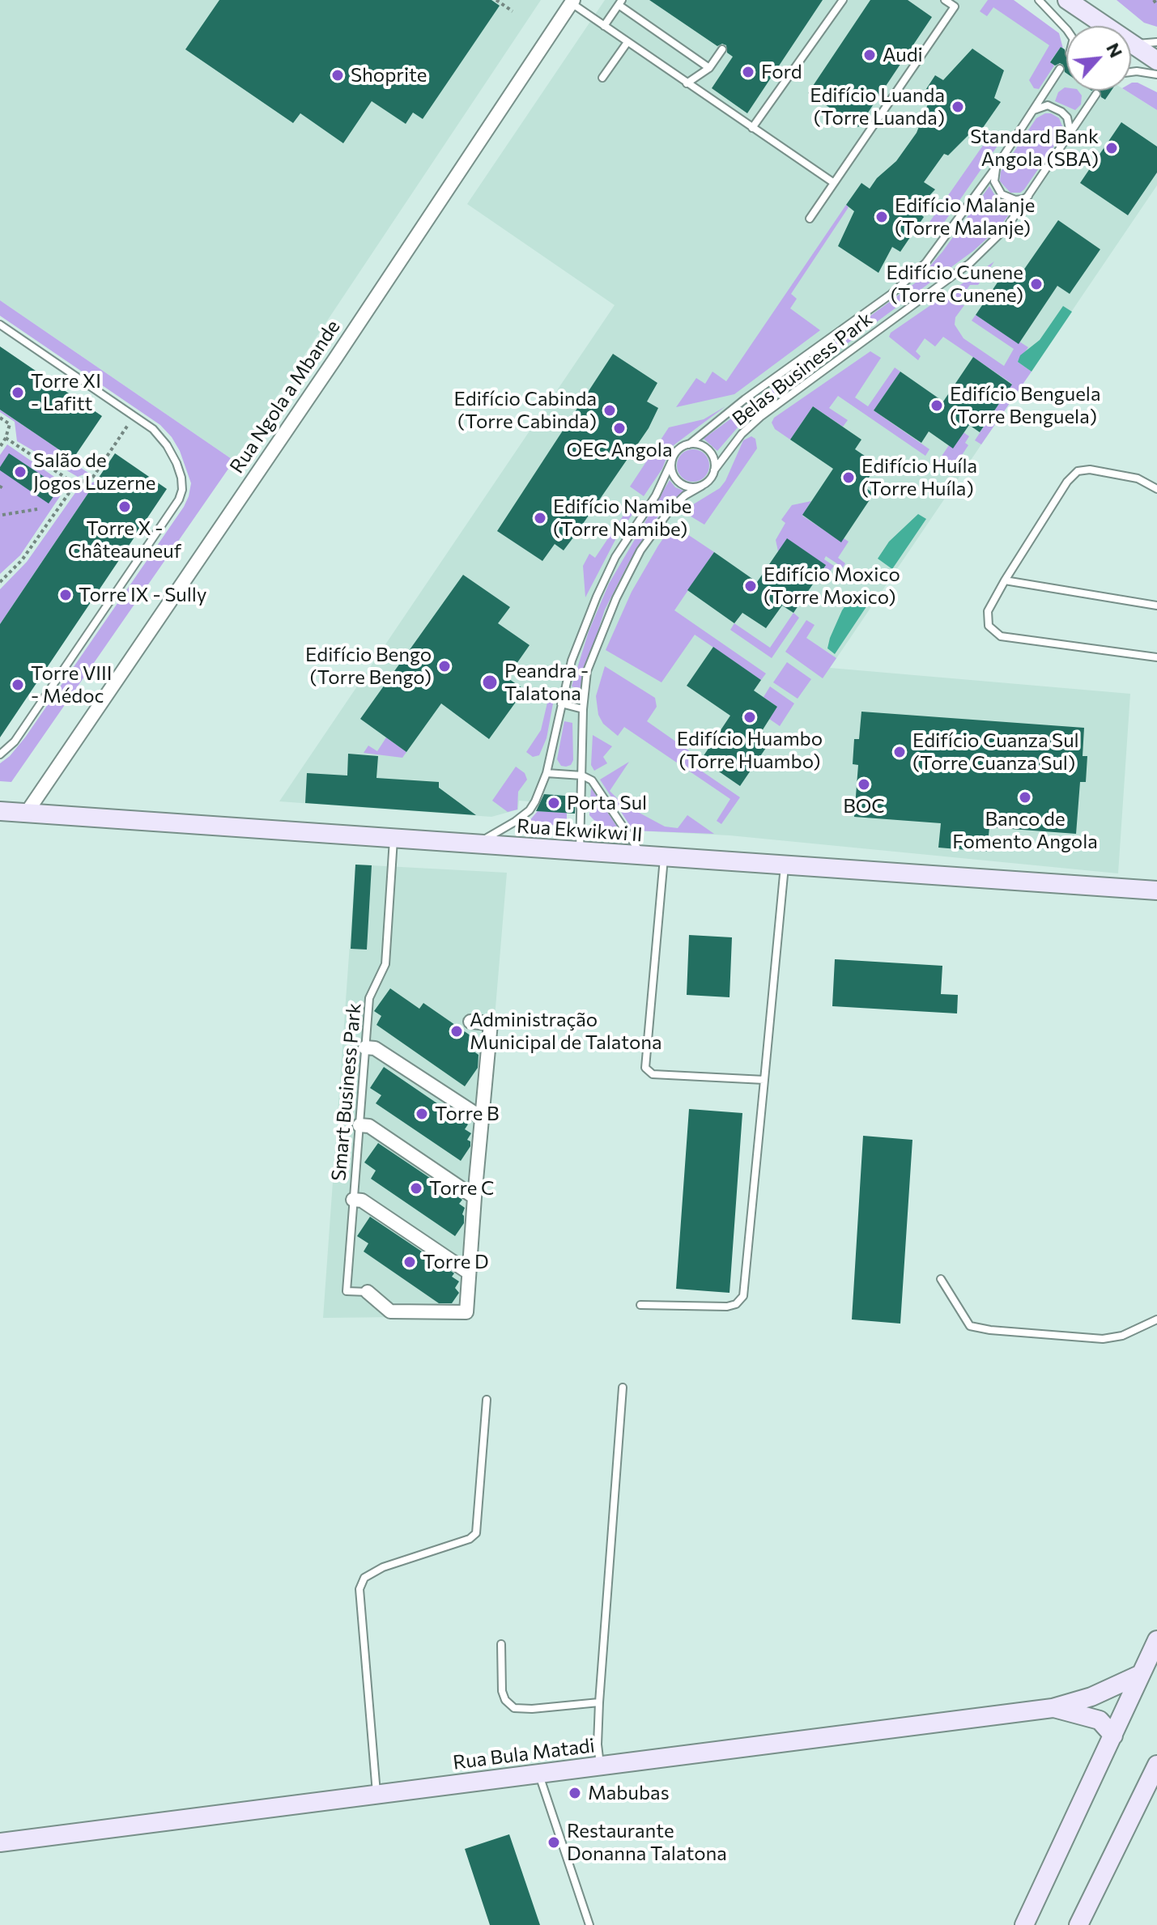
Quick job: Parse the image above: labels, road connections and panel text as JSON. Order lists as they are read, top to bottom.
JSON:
{
  "streets": {
    "street": ["Rua Ngola a Mbande", "Rua Ekwikwi II", "Rua Bula Matadi"],
    "lane": ["Belas Business Park", "Smart Business Park"]
  },
  "crossings": [
    ["Belas Business Park", "Rua Ekwikwi II"],
    ["Rua Ngola a Mbande", "Rua Ekwikwi II"],
    ["Rua Ekwikwi II", "Smart Business Park"]
  ],
  "places": [
    "Audi",
    "Ford",
    "Shoprite",
    "Edifício Luanda (Torre Luanda)",
    "Standard Bank Angola (SBA)",
    "Edifício Malanje (Torre Malanje)",
    "Edifício Cunene (Torre Cunene)",
    "Torre XI - Lafitt",
    "Edifício Benguela (Torre Benguela)",
    "Edifício Cabinda (Torre Cabinda)",
    "OEC Angola",
    "Salão de Jogos Luzerne",
    "Edifício Huíla (Torre Huíla)",
    "Torre X - Châteauneuf",
    "Edifício Namibe (Torre Namibe)",
    "Edifício Moxico (Torre Moxico)",
    "Torre IX - Sully",
    "Edifício Bengo (Torre Bengo)",
    "Peandra - Talatona",
    "Torre VIII - Médoc",
    "Edifício Huambo (Torre Huambo)",
    "Edifício Cuanza Sul (Torre Cuanza Sul)",
    "BOC",
    "Banco de Fomento Angola",
    "Porta Sul",
    "Administração Municipal de Talatona",
    "Torre B",
    "Torre C",
    "Torre D",
    "Mabubas",
    "Restaurante Donanna Talatona"
  ],
  "north": "top right"
}
